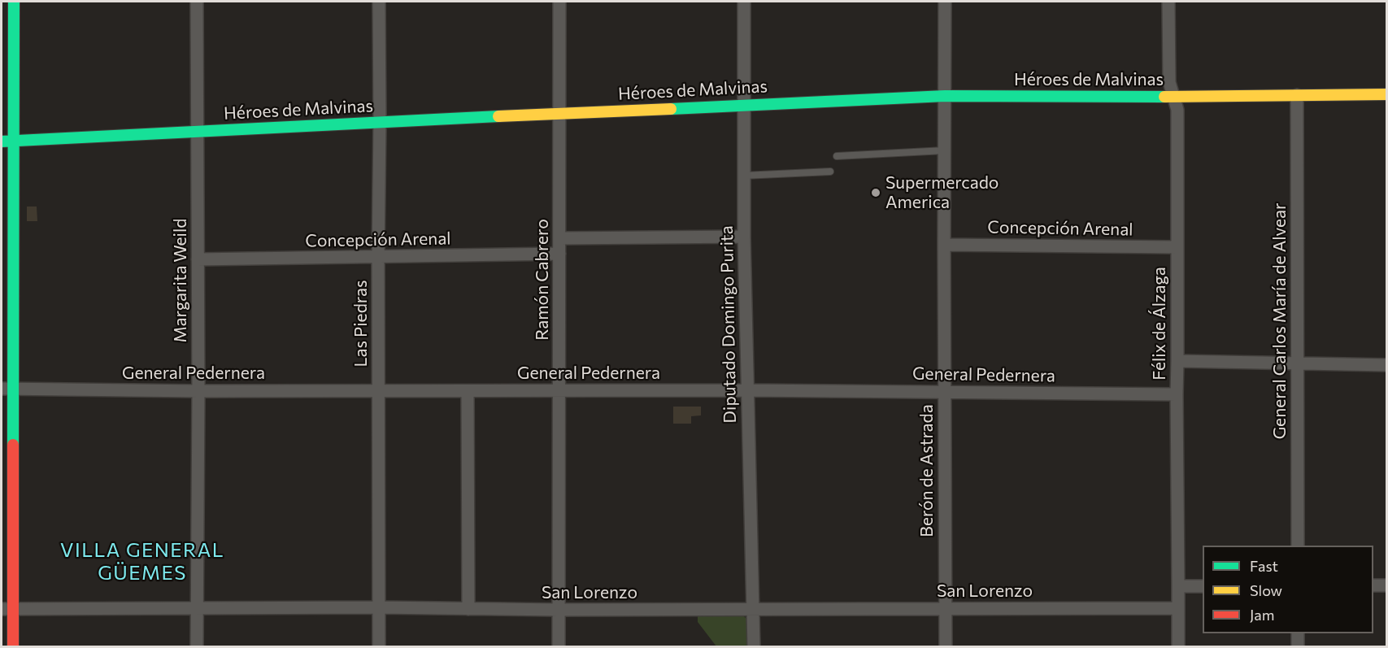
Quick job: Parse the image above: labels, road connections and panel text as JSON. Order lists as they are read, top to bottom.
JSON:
{
  "streets": {
    "street": [
      "Héroes de Malvinas",
      "Concepción Arenal",
      "Ramón Cabrero",
      "Margarita Weild",
      "General Carlos María de Alvear",
      "Las Piedras",
      "Félix de Álzaga",
      "Diputado Domingo Purita",
      "General Pedernera",
      "Berón de Astrada",
      "San Lorenzo"
    ]
  },
  "crossings": [
    ["Héroes de Malvinas", "Ramón Cabrero"],
    ["Héroes de Malvinas", "Margarita Weild"],
    ["Héroes de Malvinas", "General Carlos María de Alvear"],
    ["Héroes de Malvinas", "Las Piedras"],
    ["Héroes de Malvinas", "Félix de Álzaga"],
    ["Héroes de Malvinas", "Diputado Domingo Purita"],
    ["Héroes de Malvinas", "Berón de Astrada"],
    ["Concepción Arenal", "Ramón Cabrero"],
    ["Concepción Arenal", "Margarita Weild"],
    ["Concepción Arenal", "Las Piedras"],
    ["Concepción Arenal", "Félix de Álzaga"],
    ["Concepción Arenal", "Berón de Astrada"],
    ["Ramón Cabrero", "General Pedernera"],
    ["Ramón Cabrero", "San Lorenzo"],
    ["Margarita Weild", "General Pedernera"],
    ["Margarita Weild", "San Lorenzo"],
    ["Las Piedras", "General Pedernera"],
    ["Las Piedras", "San Lorenzo"],
    ["Félix de Álzaga", "General Pedernera"],
    ["Félix de Álzaga", "San Lorenzo"],
    ["Diputado Domingo Purita", "General Pedernera"],
    ["Diputado Domingo Purita", "San Lorenzo"],
    ["General Pedernera", "Berón de Astrada"],
    ["Berón de Astrada", "San Lorenzo"]
  ],
  "districts": ["VILLA GENERAL GÜEMES"],
  "places": ["Supermercado America"],
  "legend": ["Fast", "Slow", "Jam"]
}
